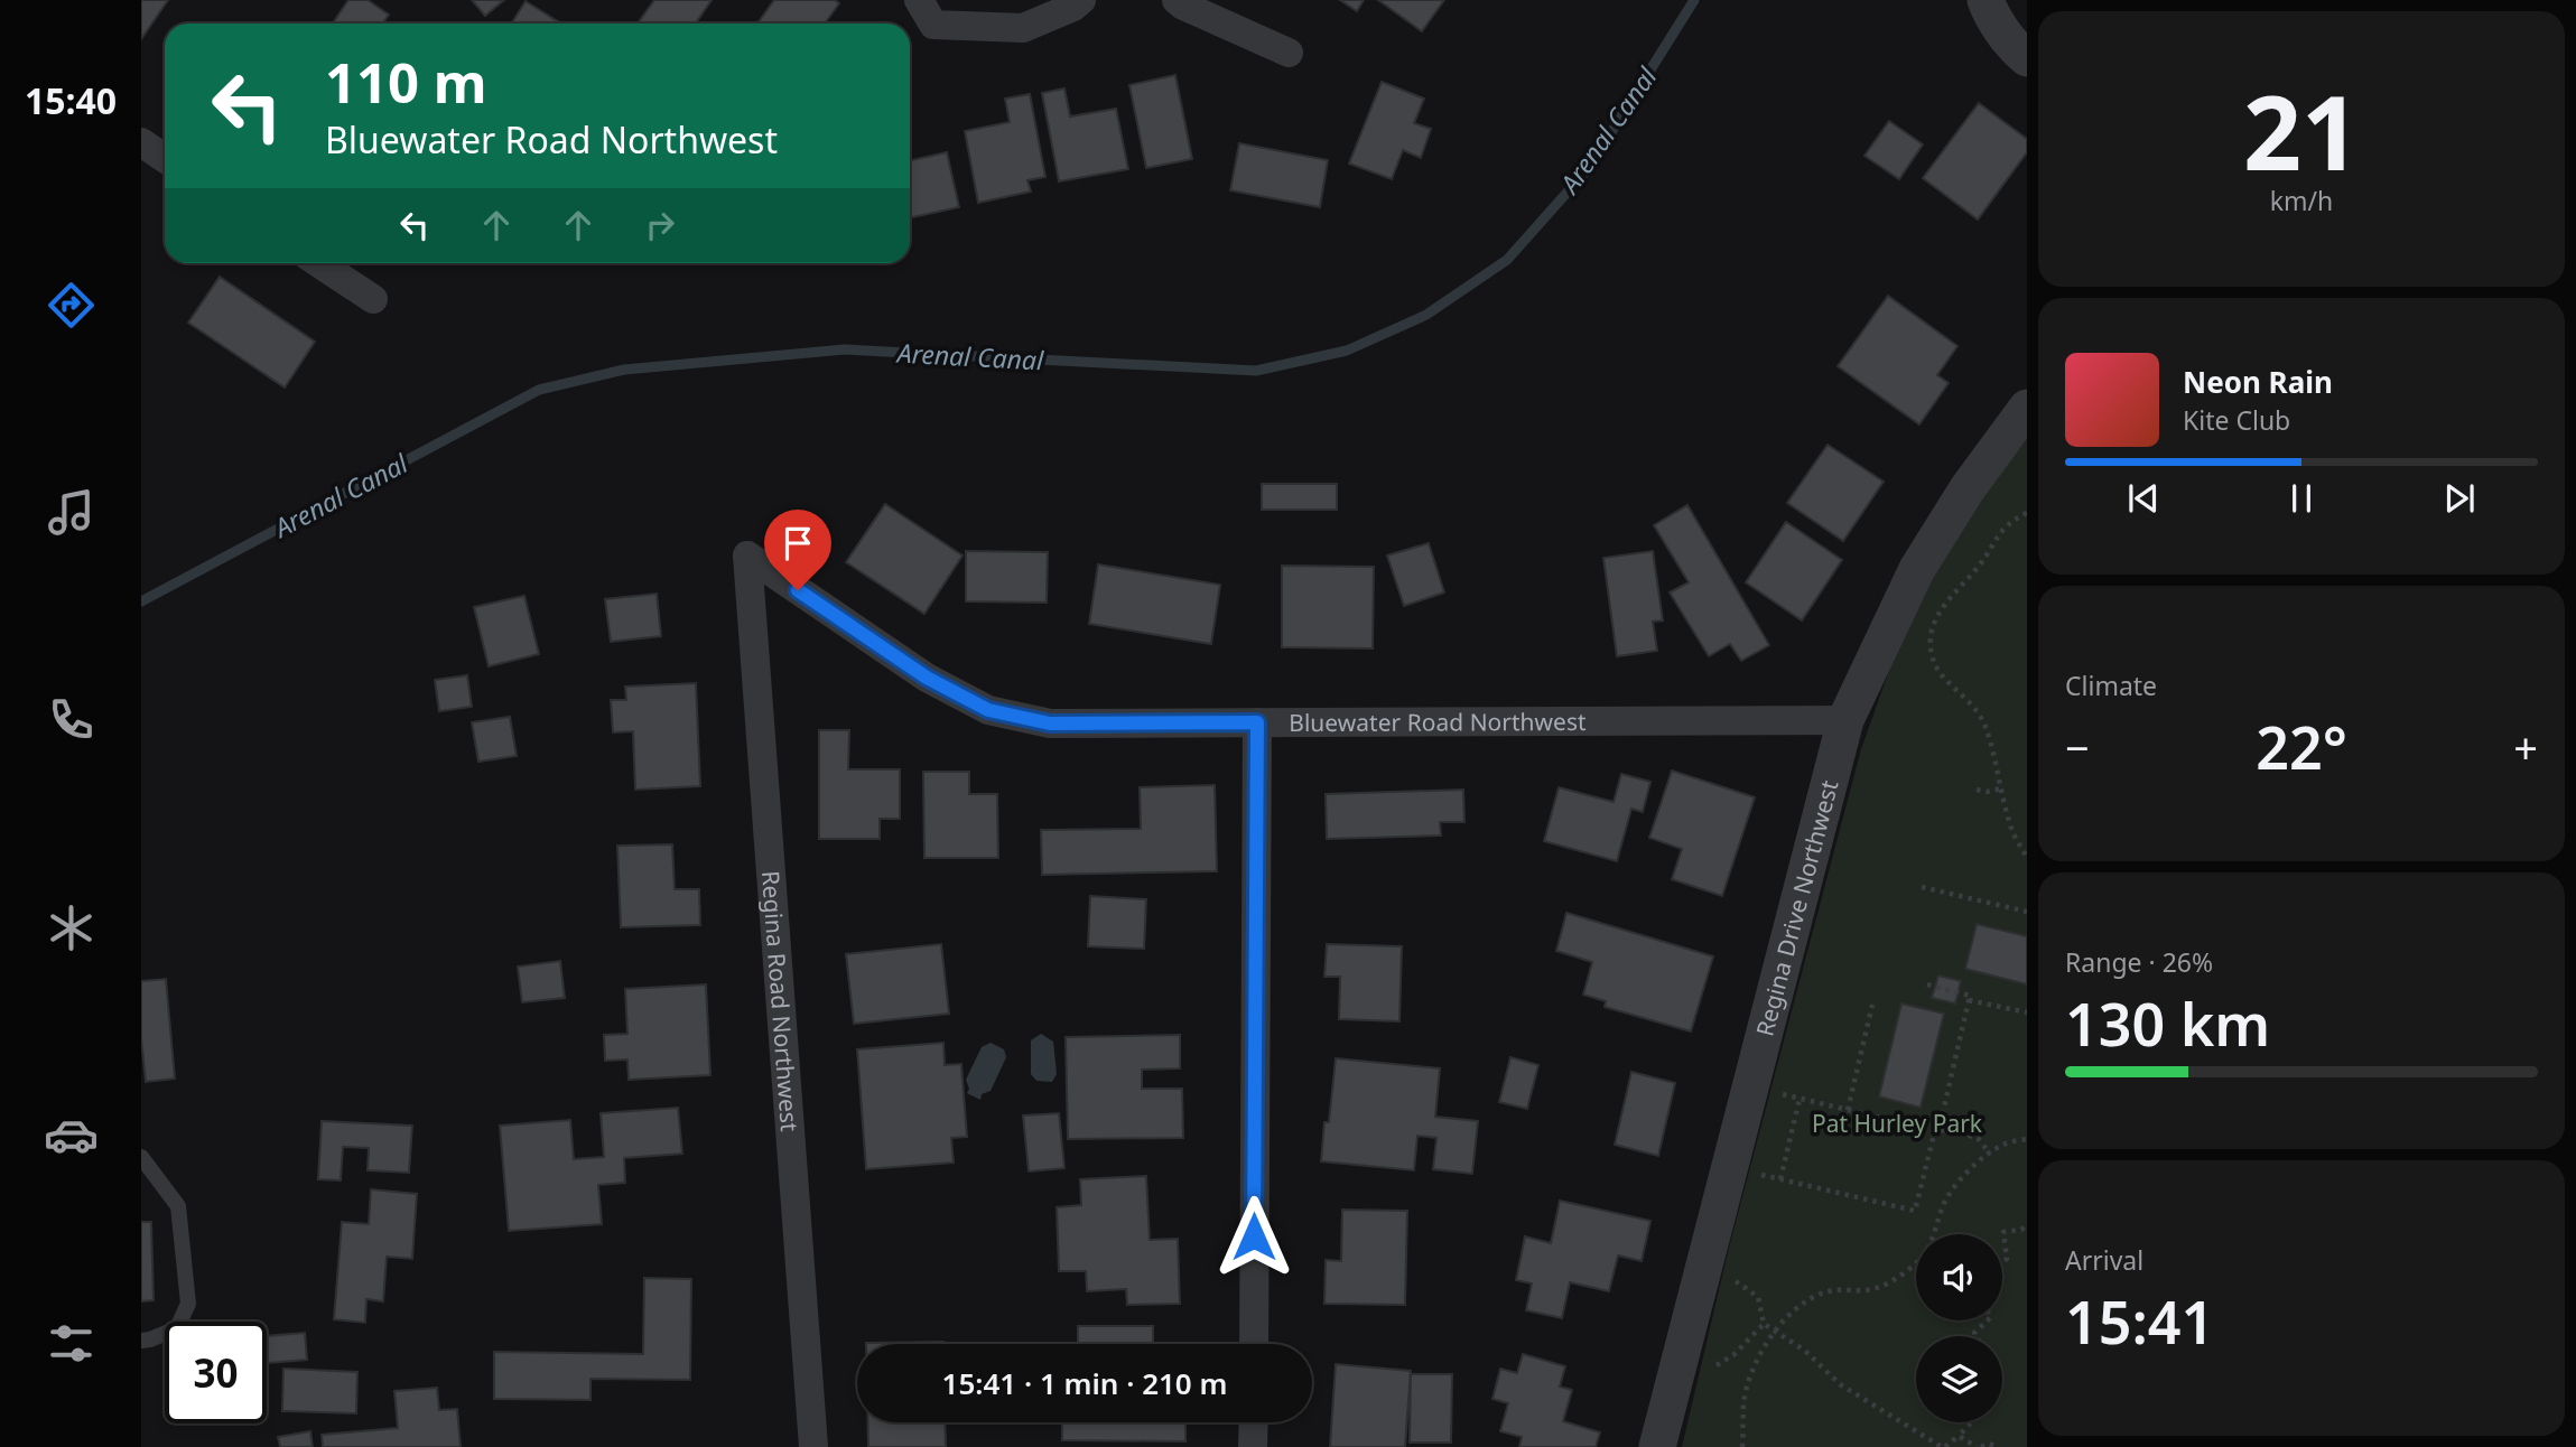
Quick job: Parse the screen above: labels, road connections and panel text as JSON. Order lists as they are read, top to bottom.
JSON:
{
  "streets": {
    "street": ["Bluewater Road Northwest", "Regina Drive Northwest", "Regina Road Northwest"]
  },
  "crossings": [
    ["Bluewater Road Northwest", "Regina Drive Northwest"],
    ["Bluewater Road Northwest", "Regina Road Northwest"]
  ],
  "water": ["Arenal Canal"],
  "parks": ["Pat Hurley Park"],
  "page": {
    "tabs": "15:40",
    "tile": [
      ["21", "km/h"],
      "Climate",
      ["Range · 26%", "130 km"],
      ["Arrival", "15:41"]
    ],
    "turn": ["110 m", "Bluewater Road Northwest"],
    "song": ["Neon Rain", "Kite Club"],
    "heat": ["−", "22°", "+"],
    "limit": "30",
    "trip": "15:41 · 1 min · 210 m"
  }
}
